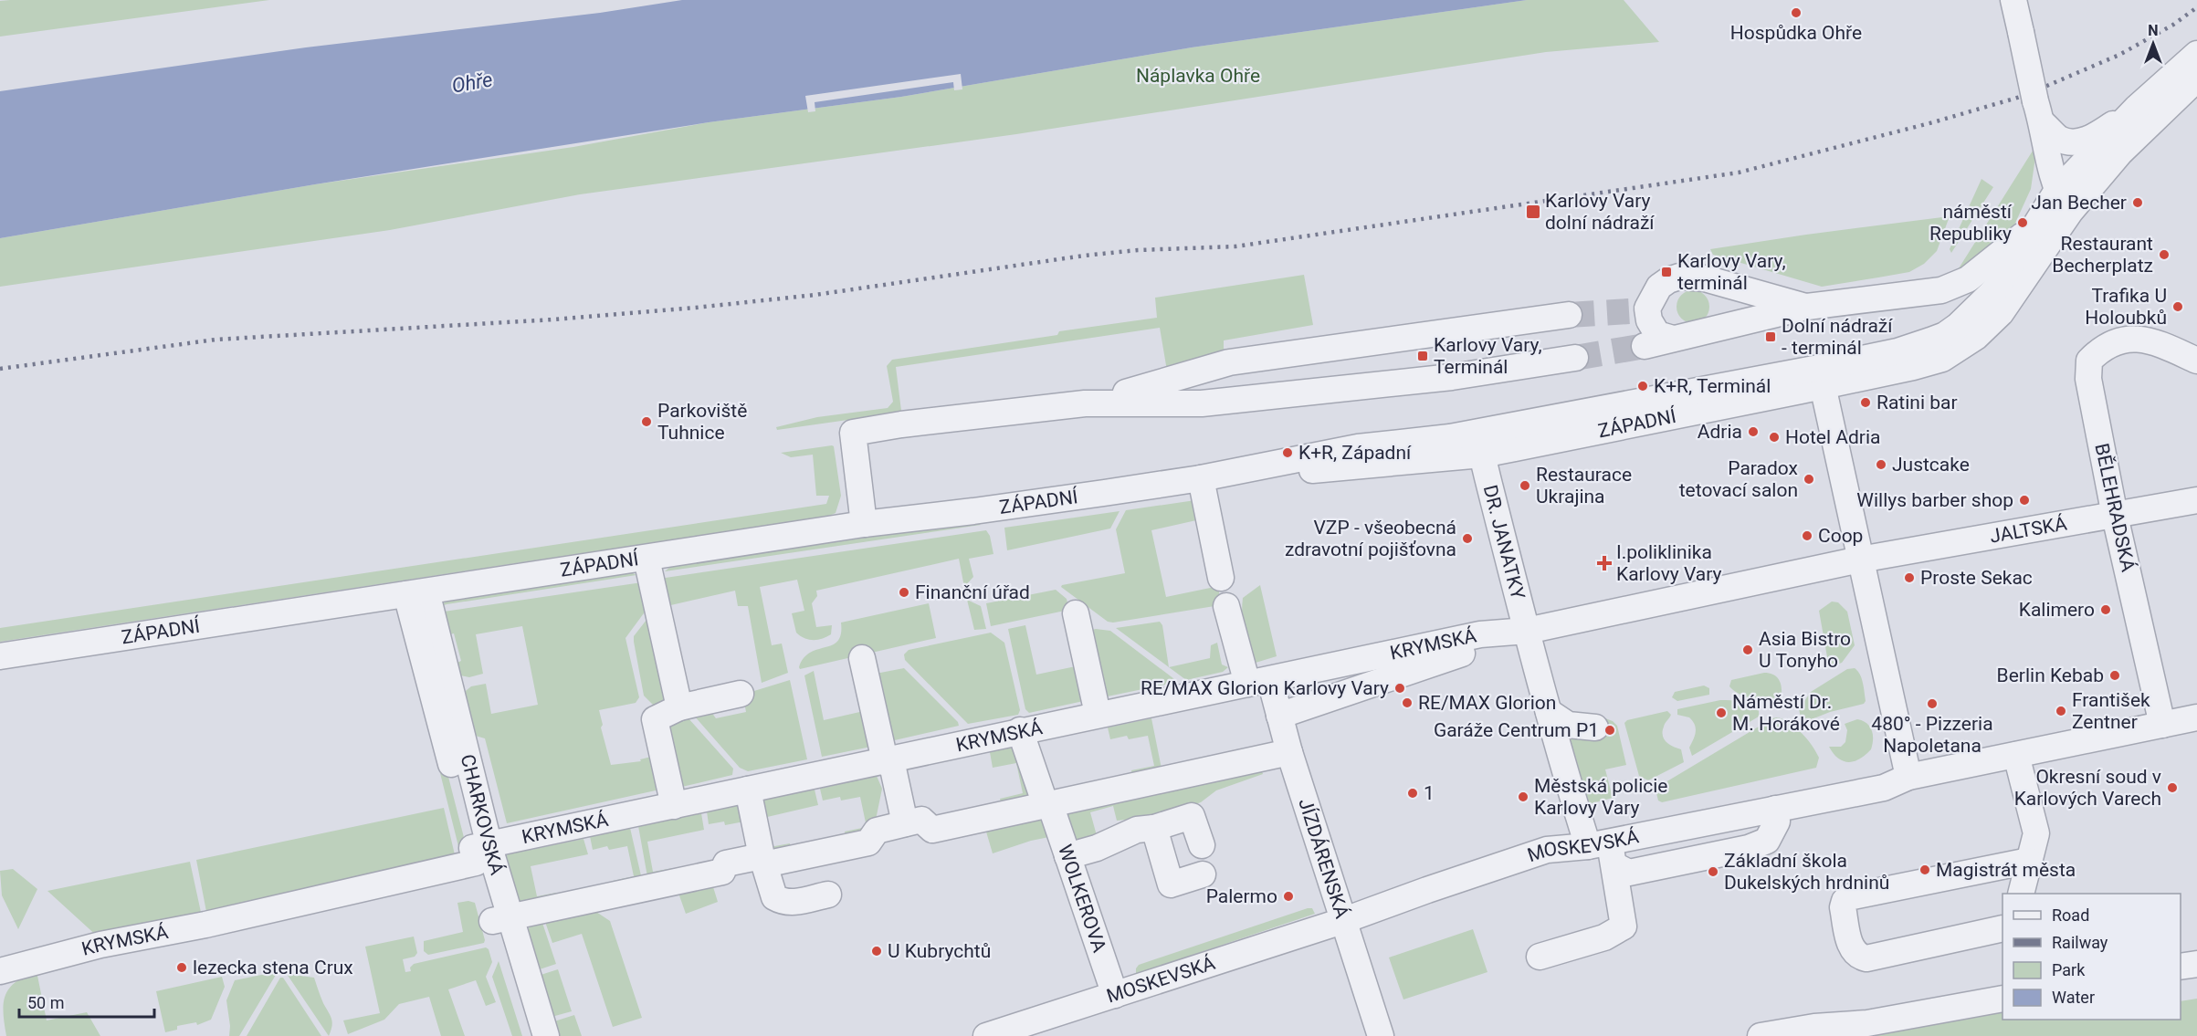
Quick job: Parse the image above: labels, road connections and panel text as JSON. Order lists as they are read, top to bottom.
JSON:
{
  "streets": {
    "street": [
      "ZÁPADNÍ",
      "BĚLEHRADSKÁ",
      "JALTSKÁ",
      "DR. JANATKY",
      "KRYMSKÁ",
      "CHARKOVSKÁ",
      "MOSKEVSKÁ",
      "JÍZDÁRENSKÁ",
      "WOLKEROVA"
    ]
  },
  "crossings": [
    ["ZÁPADNÍ", "DR. JANATKY"],
    ["ZÁPADNÍ", "CHARKOVSKÁ"],
    ["BĚLEHRADSKÁ", "JALTSKÁ"],
    ["BĚLEHRADSKÁ", "MOSKEVSKÁ"],
    ["DR. JANATKY", "KRYMSKÁ"],
    ["KRYMSKÁ", "CHARKOVSKÁ"],
    ["KRYMSKÁ", "JÍZDÁRENSKÁ"],
    ["KRYMSKÁ", "WOLKEROVA"],
    ["MOSKEVSKÁ", "JÍZDÁRENSKÁ"],
    ["MOSKEVSKÁ", "WOLKEROVA"]
  ],
  "water": ["Ohře"],
  "parks": ["Náplavka Ohře"],
  "places": {
    "other": [
      "Hospůdka Ohře",
      "Jan Becher",
      "náměstí Republiky",
      "Restaurant Becherplatz",
      "Trafika U Holoubků",
      "K+R, Terminál",
      "Ratini bar",
      "Parkoviště Tuhnice",
      "Adria",
      "Hotel Adria",
      "K+R, Západní",
      "Justcake",
      "Paradox tetovací salon",
      "Restaurace Ukrajina",
      "Willys barber shop",
      "Coop",
      "VZP - všeobecná zdravotní pojišťovna",
      "Proste Sekac",
      "Finanční úřad",
      "Kalimero",
      "Asia Bistro U Tonyho",
      "Berlin Kebab",
      "RE/MAX Glorion Karlovy Vary",
      "RE/MAX Glorion",
      "480° - Pizzeria Napoletana",
      "František Zentner",
      "Náměstí Dr. M. Horákové",
      "Garáže Centrum P1",
      "Okresní soud v Karlových Varech",
      "1",
      "Městská policie Karlovy Vary",
      "Magistrát města",
      "Základní škola Dukelských hrdninů",
      "Palermo",
      "U Kubrychtů",
      "lezecka stena Crux"
    ],
    "transit": [
      "Karlovy Vary dolní nádraží",
      "Karlovy Vary, terminál",
      "Dolní nádraží - terminál",
      "Karlovy Vary, Terminál"
    ],
    "health": ["I.poliklinika Karlovy Vary"]
  },
  "legend": [
    "Road",
    "Railway",
    "Park",
    "Water"
  ],
  "scale_bar": "50 m",
  "north": "top"
}
